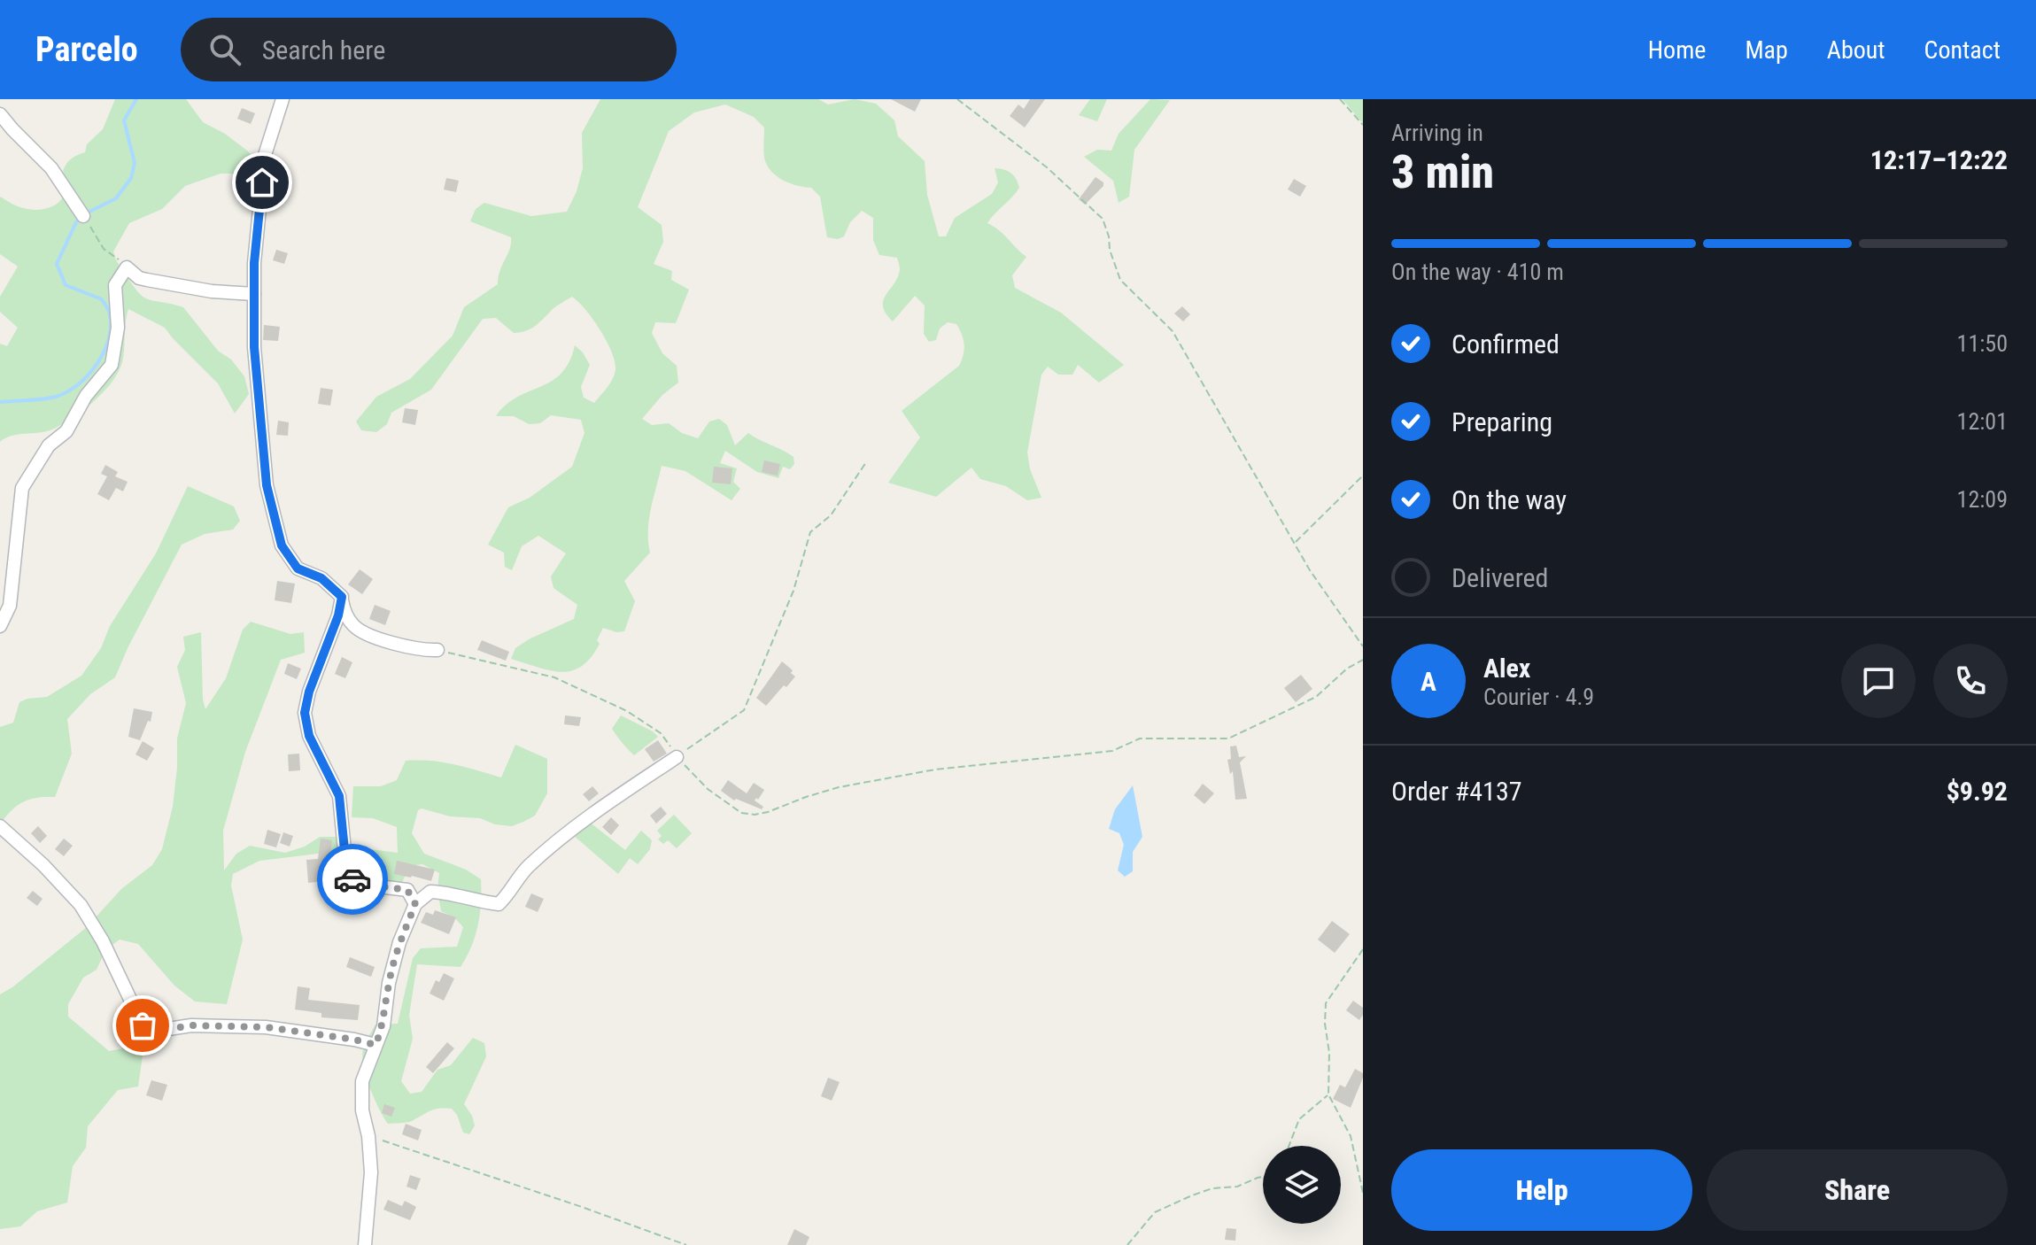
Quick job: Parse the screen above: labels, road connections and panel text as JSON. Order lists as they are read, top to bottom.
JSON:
{
  "page": {
    "header": "Parcelo",
    "search": "Search here",
    "nav": [
      "Home",
      "Map",
      "About",
      "Contact"
    ],
    "heading": ["3 min", "Arriving in", "12:17–12:22"],
    "panel": [
      "Alex",
      "Courier · 4.9",
      "Order #4137",
      "$9.92"
    ],
    "bar": "On the way · 410 m",
    "list": [
      ["Confirmed", "11:50"],
      ["Preparing", "12:01"],
      ["On the way", "12:09"],
      "Delivered"
    ],
    "round": "A",
    "buttons": ["Help", "Share"]
  }
}
